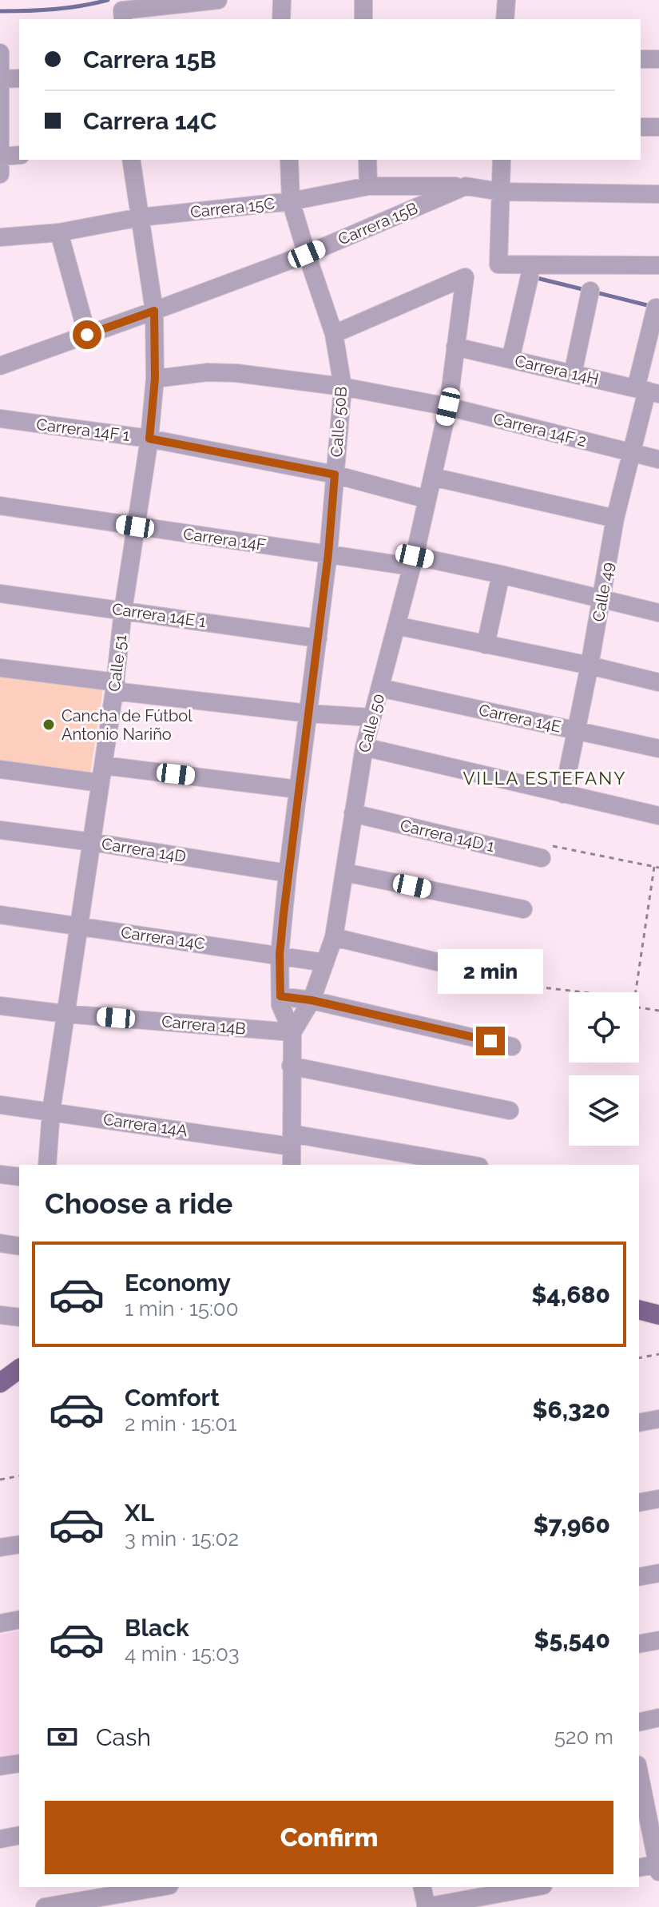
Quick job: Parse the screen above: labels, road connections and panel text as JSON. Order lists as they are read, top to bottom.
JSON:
{
  "streets": {
    "street": [
      "Carrera 15C",
      "Carrera 15B",
      "Carrera 14H",
      "Calle 50B",
      "Carrera 14F 1",
      "Carrera 14F 2",
      "Carrera 14F",
      "Calle 49",
      "Carrera 14E 1",
      "Calle 51",
      "Carrera 14E",
      "Calle 50",
      "Carrera 14D 1",
      "Carrera 14D",
      "Carrera 14C",
      "Carrera 14B",
      "Carrera 14A"
    ]
  },
  "crossings": [
    ["Carrera 15C", "Carrera 15B"],
    ["Carrera 15C", "Calle 50B"],
    ["Carrera 15C", "Calle 51"],
    ["Carrera 15B", "Calle 50B"],
    ["Carrera 15B", "Calle 51"],
    ["Carrera 14H", "Calle 49"],
    ["Carrera 14H", "Calle 50"],
    ["Calle 50B", "Carrera 14F 1"],
    ["Calle 50B", "Carrera 14F 2"],
    ["Calle 50B", "Carrera 14F"],
    ["Calle 50B", "Carrera 14E 1"],
    ["Calle 50B", "Calle 50"],
    ["Calle 50B", "Carrera 14D"],
    ["Calle 50B", "Carrera 14C"],
    ["Calle 50B", "Carrera 14B"],
    ["Carrera 14F 1", "Calle 51"],
    ["Carrera 14F 1", "Calle 50"],
    ["Carrera 14F 2", "Calle 49"],
    ["Carrera 14F 2", "Calle 51"],
    ["Carrera 14F 2", "Calle 50"],
    ["Carrera 14F", "Calle 49"],
    ["Carrera 14F", "Calle 51"],
    ["Carrera 14F", "Calle 50"],
    ["Calle 49", "Carrera 14E"],
    ["Carrera 14E 1", "Calle 51"],
    ["Calle 51", "Carrera 14D"],
    ["Calle 51", "Carrera 14C"],
    ["Calle 51", "Carrera 14B"],
    ["Calle 51", "Carrera 14A"],
    ["Carrera 14E", "Calle 50"],
    ["Calle 50", "Carrera 14D 1"],
    ["Calle 50", "Carrera 14C"],
    ["Calle 50", "Carrera 14B"],
    ["Calle 50", "Carrera 14A"]
  ],
  "districts": ["VILLA ESTEFANY"],
  "places": ["Cancha de Fútbol Antonio Nariño"],
  "page": {
    "banner": ["Carrera 15B", "Carrera 14C"],
    "bubble": "2 min",
    "heading": "Choose a ride",
    "list": [
      {
        "name": "Economy",
        "note": "1 min · 15:00",
        "value": "$4,680"
      },
      {
        "name": "Comfort",
        "note": "2 min · 15:01",
        "value": "$6,320"
      },
      {
        "name": "XL",
        "note": "3 min · 15:02",
        "value": "$7,960"
      },
      {
        "name": "Black",
        "note": "4 min · 15:03",
        "value": "$5,540"
      }
    ],
    "pay": ["Cash", "520 m"],
    "buttons": "Confirm"
  }
}
